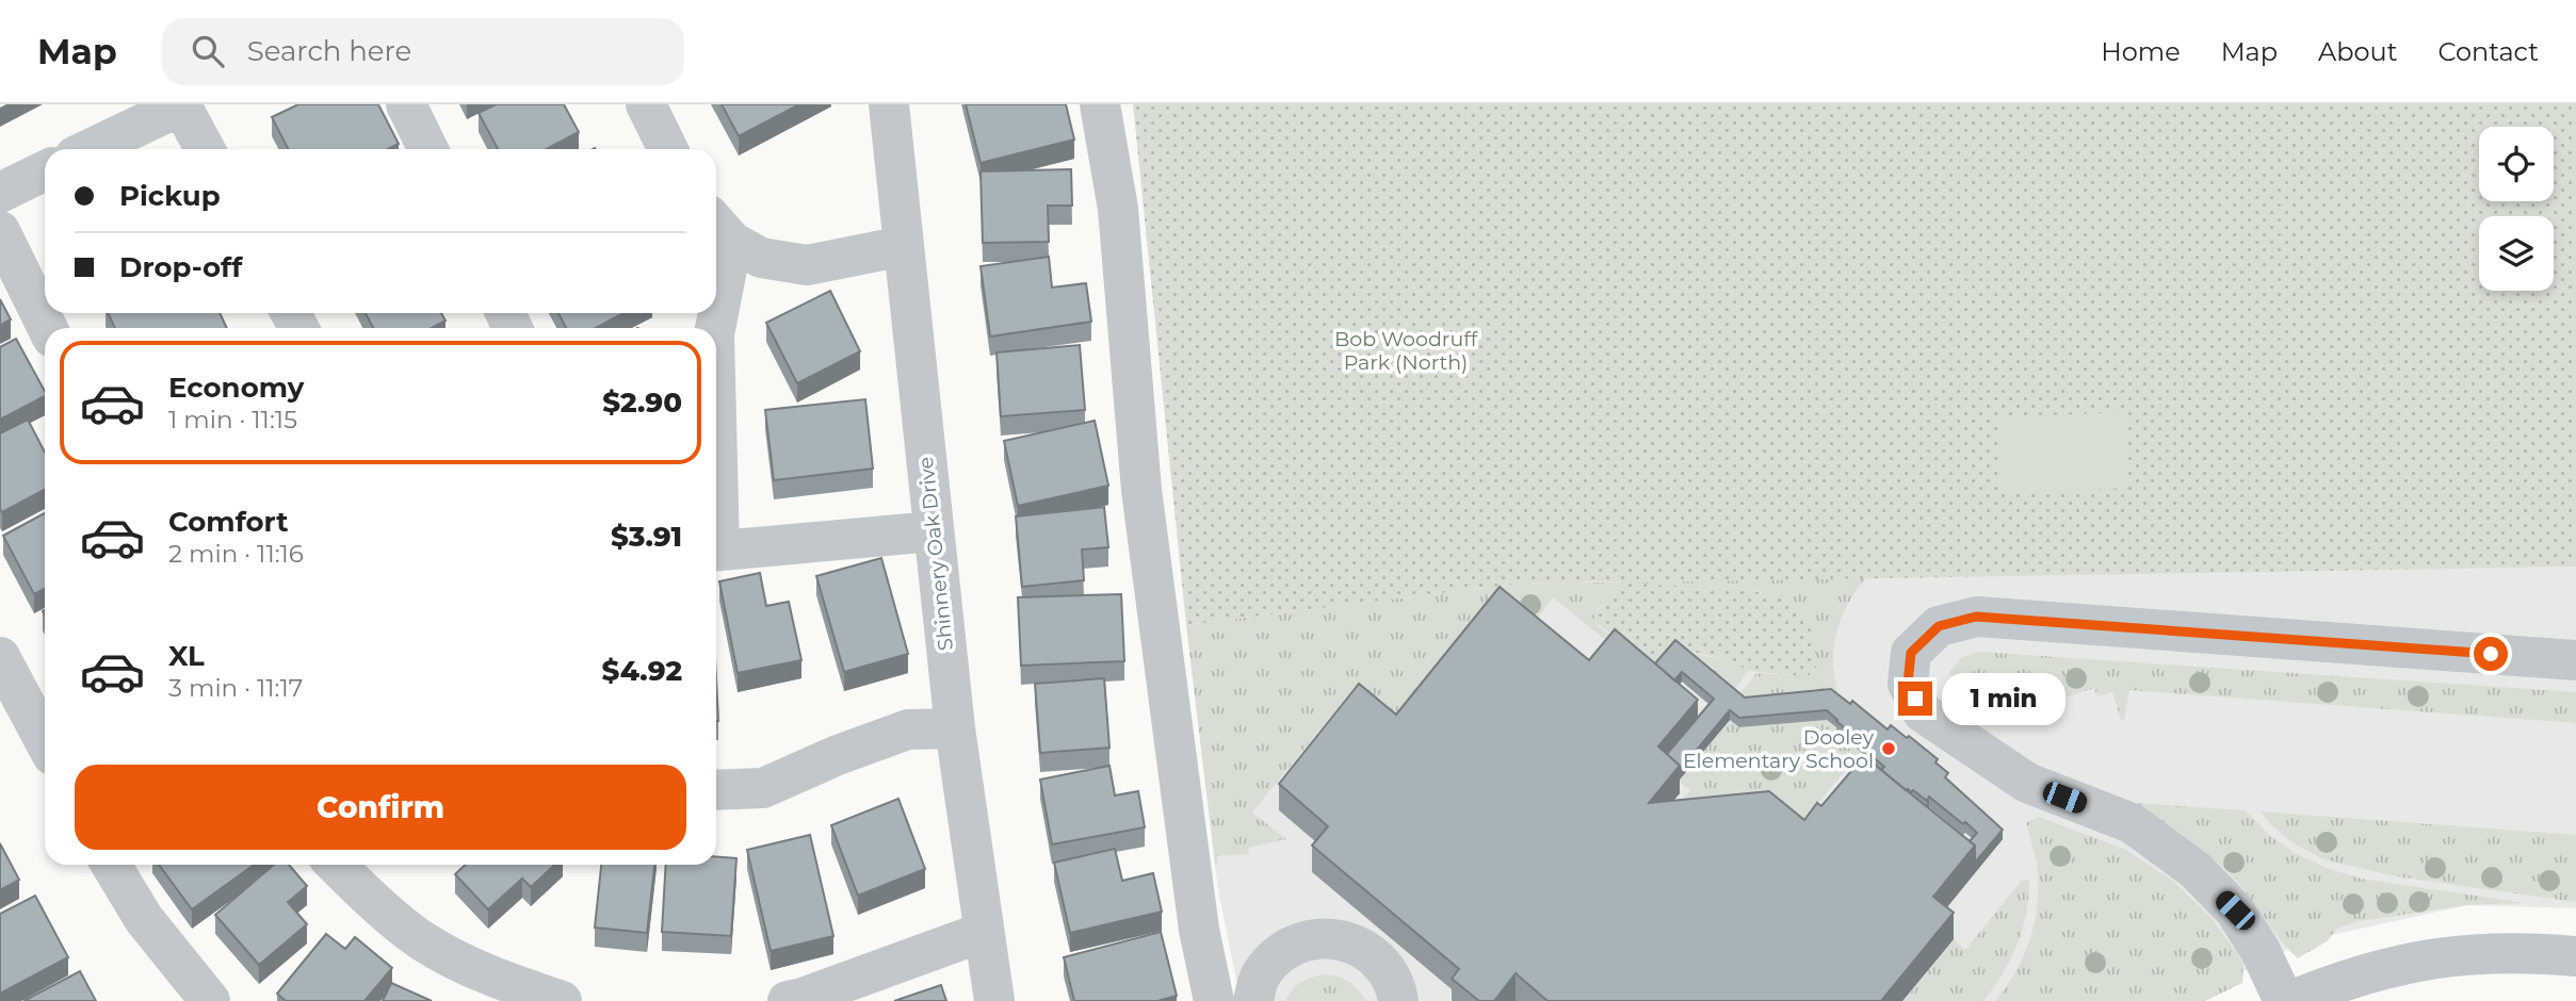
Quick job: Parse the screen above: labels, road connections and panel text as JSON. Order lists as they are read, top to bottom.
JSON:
{
  "streets": {
    "street": ["Shinnery Oak Drive"]
  },
  "parks": ["Bob Woodruff Park (North)"],
  "places": ["Dooley Elementary School"],
  "page": {
    "header": "Map",
    "search": "Search here",
    "nav": [
      "Home",
      "Map",
      "About",
      "Contact"
    ],
    "banner": ["Pickup", "Drop-off"],
    "list": [
      {
        "name": "Economy",
        "note": "1 min · 11:15",
        "value": "$2.90"
      },
      {
        "name": "Comfort",
        "note": "2 min · 11:16",
        "value": "$3.91"
      },
      {
        "name": "XL",
        "note": "3 min · 11:17",
        "value": "$4.92"
      }
    ],
    "bubble": "1 min",
    "buttons": "Confirm"
  }
}
